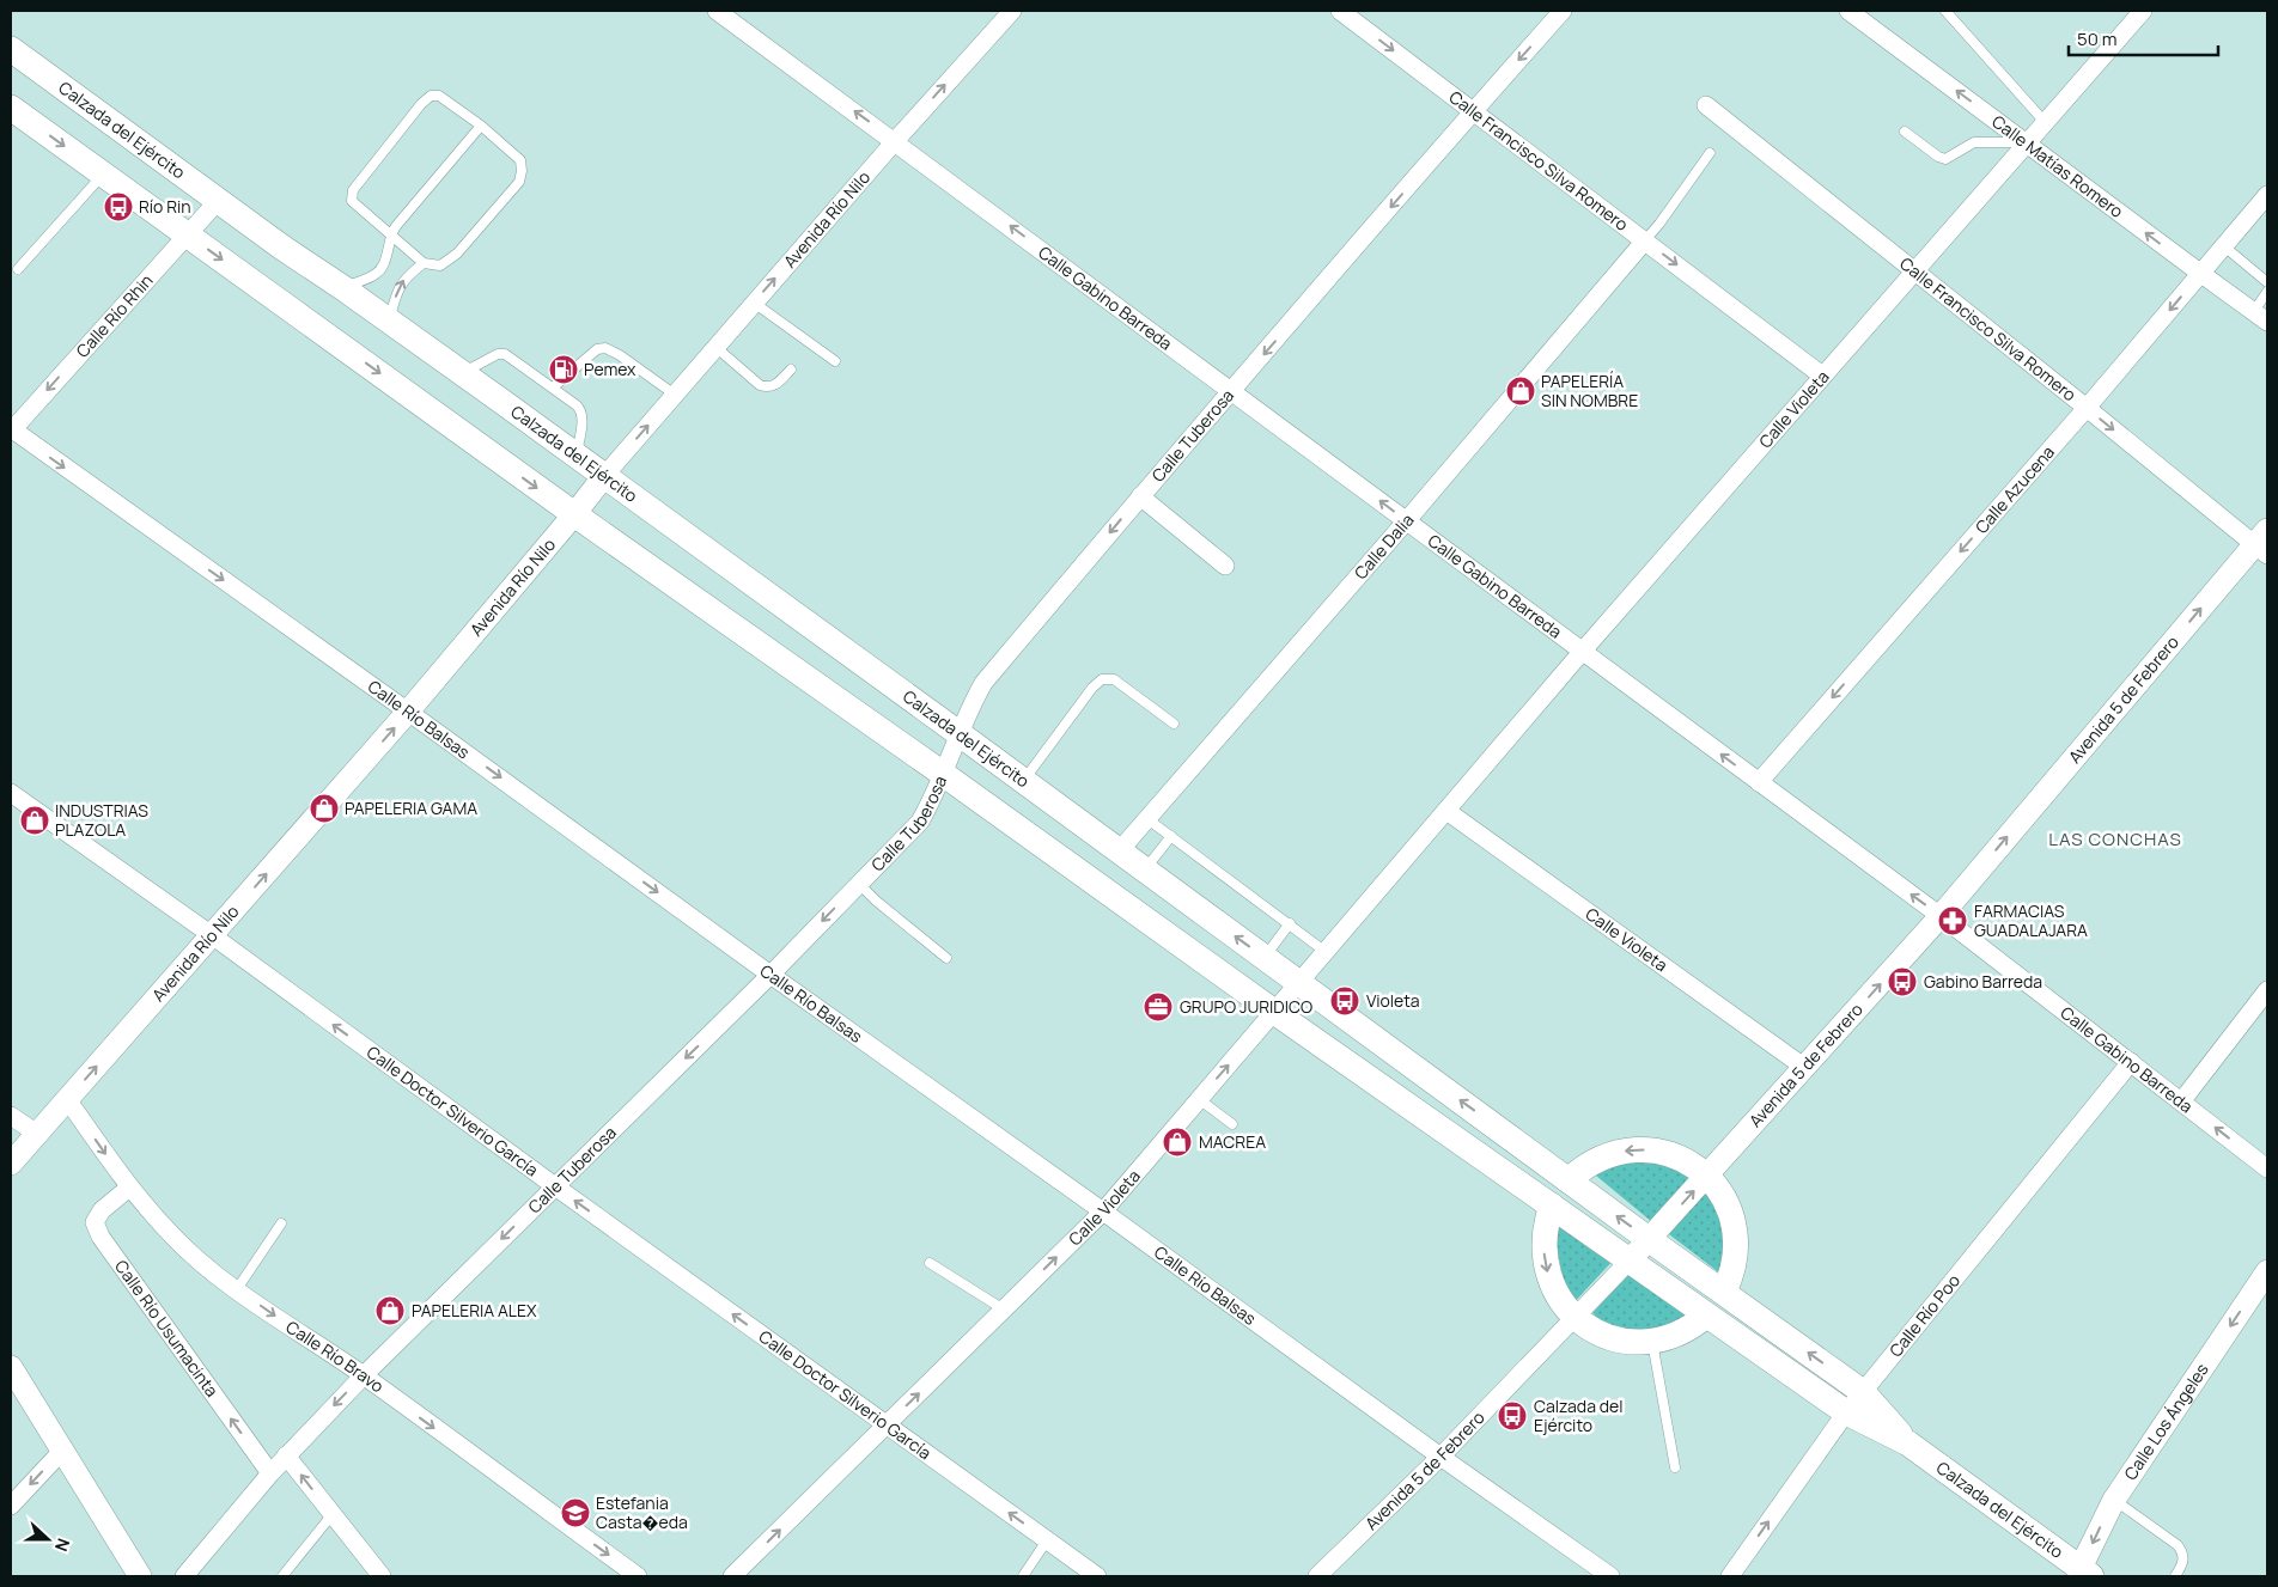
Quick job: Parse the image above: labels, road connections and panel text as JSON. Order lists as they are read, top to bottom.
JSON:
{
  "streets": {
    "main road": ["Calzada del Ejército"],
    "street": [
      "Calle Francisco Silva Romero",
      "Calle Matías Romero",
      "Avenida Río Nilo",
      "Calle Gabino Barreda",
      "Calle Río Rhin",
      "Calle Violeta",
      "Calle Tuberosa",
      "Calle Azucena",
      "Calle Dalia",
      "Avenida 5 de Febrero",
      "Calle Río Balsas",
      "Calle Doctor Silverio García",
      "Calle Río Poo",
      "Calle Río Usumacinta",
      "Calle Río Bravo",
      "Calle Los Ángeles"
    ]
  },
  "crossings": [
    ["Calzada del Ejército", "Avenida Río Nilo"],
    ["Calzada del Ejército", "Calle Río Rhin"],
    ["Calzada del Ejército", "Calle Violeta"],
    ["Calzada del Ejército", "Calle Tuberosa"],
    ["Calzada del Ejército", "Calle Dalia"],
    ["Calzada del Ejército", "Avenida 5 de Febrero"],
    ["Calzada del Ejército", "Calle Río Poo"],
    ["Calzada del Ejército", "Calle Los Ángeles"],
    ["Calle Francisco Silva Romero", "Calle Violeta"],
    ["Calle Francisco Silva Romero", "Calle Tuberosa"],
    ["Calle Francisco Silva Romero", "Calle Azucena"],
    ["Calle Francisco Silva Romero", "Calle Dalia"],
    ["Calle Francisco Silva Romero", "Avenida 5 de Febrero"],
    ["Calle Matías Romero", "Calle Violeta"],
    ["Calle Matías Romero", "Calle Azucena"],
    ["Avenida Río Nilo", "Calle Gabino Barreda"],
    ["Avenida Río Nilo", "Calle Río Balsas"],
    ["Avenida Río Nilo", "Calle Doctor Silverio García"],
    ["Avenida Río Nilo", "Calle Río Bravo"],
    ["Calle Gabino Barreda", "Calle Violeta"],
    ["Calle Gabino Barreda", "Calle Tuberosa"],
    ["Calle Gabino Barreda", "Calle Azucena"],
    ["Calle Gabino Barreda", "Calle Dalia"],
    ["Calle Gabino Barreda", "Avenida 5 de Febrero"],
    ["Calle Gabino Barreda", "Calle Río Poo"],
    ["Calle Río Rhin", "Calle Río Balsas"],
    ["Calle Violeta", "Avenida 5 de Febrero"],
    ["Calle Violeta", "Calle Río Balsas"],
    ["Calle Violeta", "Calle Doctor Silverio García"],
    ["Calle Tuberosa", "Calle Río Balsas"],
    ["Calle Tuberosa", "Calle Doctor Silverio García"],
    ["Calle Tuberosa", "Calle Río Usumacinta"],
    ["Calle Tuberosa", "Calle Río Bravo"],
    ["Avenida 5 de Febrero", "Calle Río Balsas"],
    ["Calle Río Usumacinta", "Calle Río Bravo"]
  ],
  "one_way": [
    "Calle Matías Romero",
    "Avenida Río Nilo",
    "Calle Gabino Barreda",
    "Calle Río Rhin",
    "Calle Tuberosa",
    "Calle Azucena",
    "Avenida 5 de Febrero",
    "Calle Río Balsas",
    "Calle Doctor Silverio García",
    "Calle Río Bravo",
    "Calle Los Ángeles"
  ],
  "districts": ["LAS CONCHAS"],
  "places": {
    "bus stop": [
      "Río Rin",
      "Gabino Barreda",
      "Violeta",
      "Calzada del Ejército"
    ],
    "fuel station": ["Pemex"],
    "shop": [
      "PAPELERÍA SIN NOMBRE",
      "PAPELERIA GAMA",
      "INDUSTRIAS PLAZOLA",
      "MACREA",
      "PAPELERIA ALEX"
    ],
    "pharmacy": ["FARMACIAS GUADALAJARA"],
    "office": ["GRUPO JURIDICO"],
    "school or university": ["Estefania Casta�eda"]
  },
  "scale_bar": "50 m",
  "north": "right"
}
